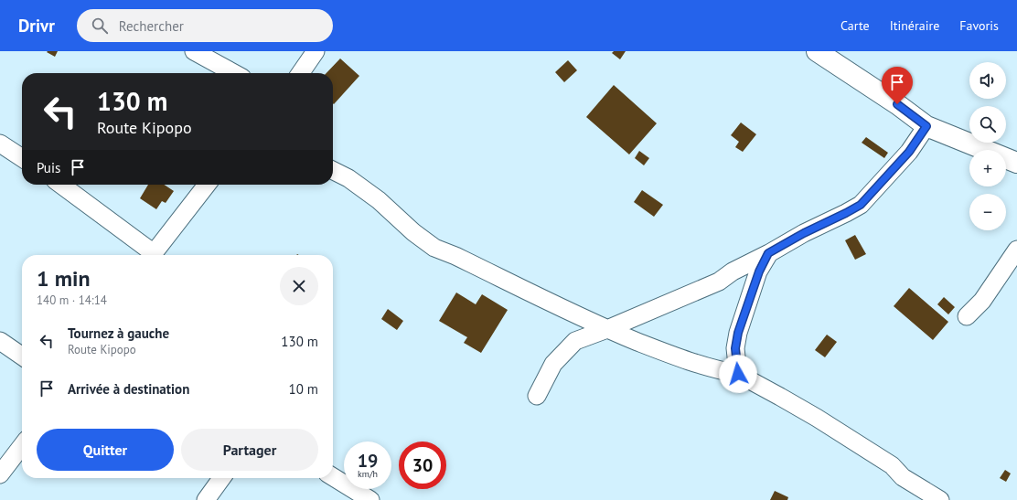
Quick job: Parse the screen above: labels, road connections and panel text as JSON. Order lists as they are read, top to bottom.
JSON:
{
  "page": {
    "header": "Drivr",
    "search": "Rechercher",
    "nav": ["Carte", "Itinéraire", "Favoris"],
    "map_buttons": ["+", "−"],
    "turn": ["130 m", "Route Kipopo"],
    "then": "Puis",
    "heading": ["1 min", "140 m · 14:14"],
    "list": [
      {
        "name": "Tournez à gauche",
        "note": "Route Kipopo",
        "value": "130 m"
      },
      {
        "name": "Arrivée à destination",
        "value": "10 m"
      }
    ],
    "buttons": ["Quitter", "Partager"],
    "speed": "19 km/h",
    "limit": "30"
  }
}
